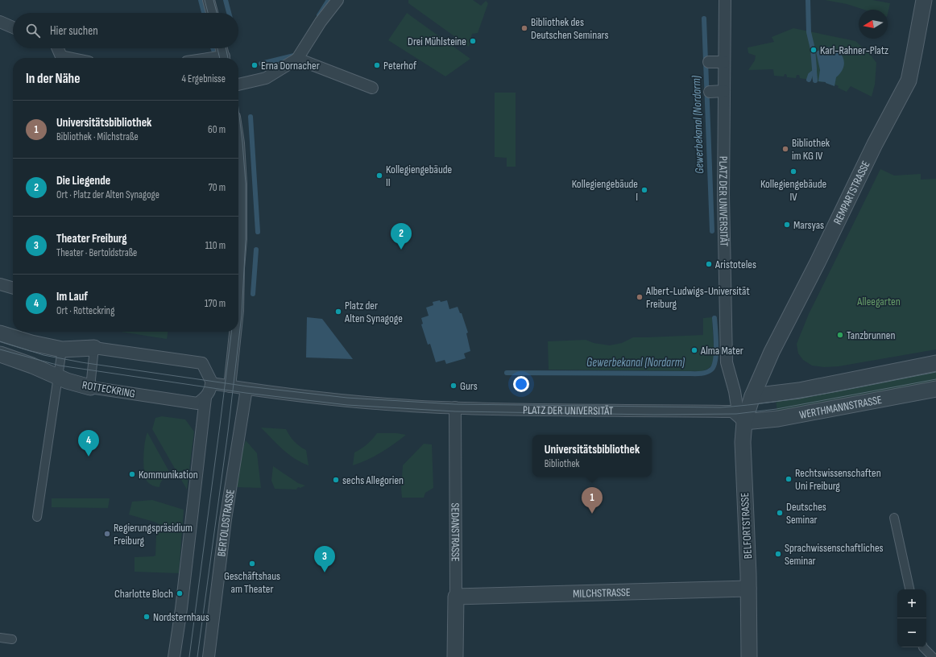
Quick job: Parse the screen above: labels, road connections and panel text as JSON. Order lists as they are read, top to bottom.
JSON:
{
  "streets": {
    "street": [
      "REMPARTSTRASSE",
      "PLATZ DER UNIVERSITÄT",
      "ROTTECKRING",
      "WERTHMANNSTRASSE",
      "BERTOLDSTRASSE",
      "BELFORTSTRASSE",
      "SEDANSTRASSE",
      "MILCHSTRASSE"
    ]
  },
  "crossings": [
    ["REMPARTSTRASSE", "BELFORTSTRASSE"],
    ["PLATZ DER UNIVERSITÄT", "SEDANSTRASSE"],
    ["WERTHMANNSTRASSE", "BELFORTSTRASSE"],
    ["BELFORTSTRASSE", "MILCHSTRASSE"],
    ["SEDANSTRASSE", "MILCHSTRASSE"]
  ],
  "water": ["Gewerbekanal (Nordarm)"],
  "parks": ["Alleegarten"],
  "places": [
    "Bibliothek des Deutschen Seminars",
    "Drei Mühlsteine",
    "Karl-Rahner-Platz",
    "Erna Dornacher",
    "Peterhof",
    "Bibliothek im KG IV",
    "Kollegiengebäude IV",
    "Kollegiengebäude II",
    "Kollegiengebäude I",
    "Marsyas",
    "Aristoteles",
    "Albert-Ludwigs-Universität Freiburg",
    "Platz der Alten Synagoge",
    "Tanzbrunnen",
    "Alma Mater",
    "Gurs",
    "Kommunikation",
    "Rechtswissenschaften Uni Freiburg",
    "sechs Allegorien",
    "Deutsches Seminar",
    "Regierungspräsidium Freiburg",
    "Sprachwissenschaftliches Seminar",
    "Geschäftshaus am Theater",
    "Charlotte Bloch",
    "Nordsternhaus"
  ],
  "north": "left",
  "page": {
    "search": "Hier suchen",
    "heading": ["In der Nähe", "4 Ergebnisse"],
    "list": [
      {
        "mark": "1",
        "name": "Universitätsbibliothek",
        "note": "Bibliothek · Milchstraße",
        "value": "60 m"
      },
      {
        "mark": "2",
        "name": "Die Liegende",
        "note": "Ort · Platz der Alten Synagoge",
        "value": "70 m"
      },
      {
        "mark": "3",
        "name": "Theater Freiburg",
        "note": "Theater · Bertoldstraße",
        "value": "110 m"
      },
      {
        "mark": "4",
        "name": "Im Lauf",
        "note": "Ort · Rotteckring",
        "value": "170 m"
      }
    ],
    "pins": [
      "2",
      "4",
      "1",
      "3"
    ],
    "popup": ["Universitätsbibliothek", "Bibliothek"],
    "map_buttons": ["+", "−"]
  }
}
